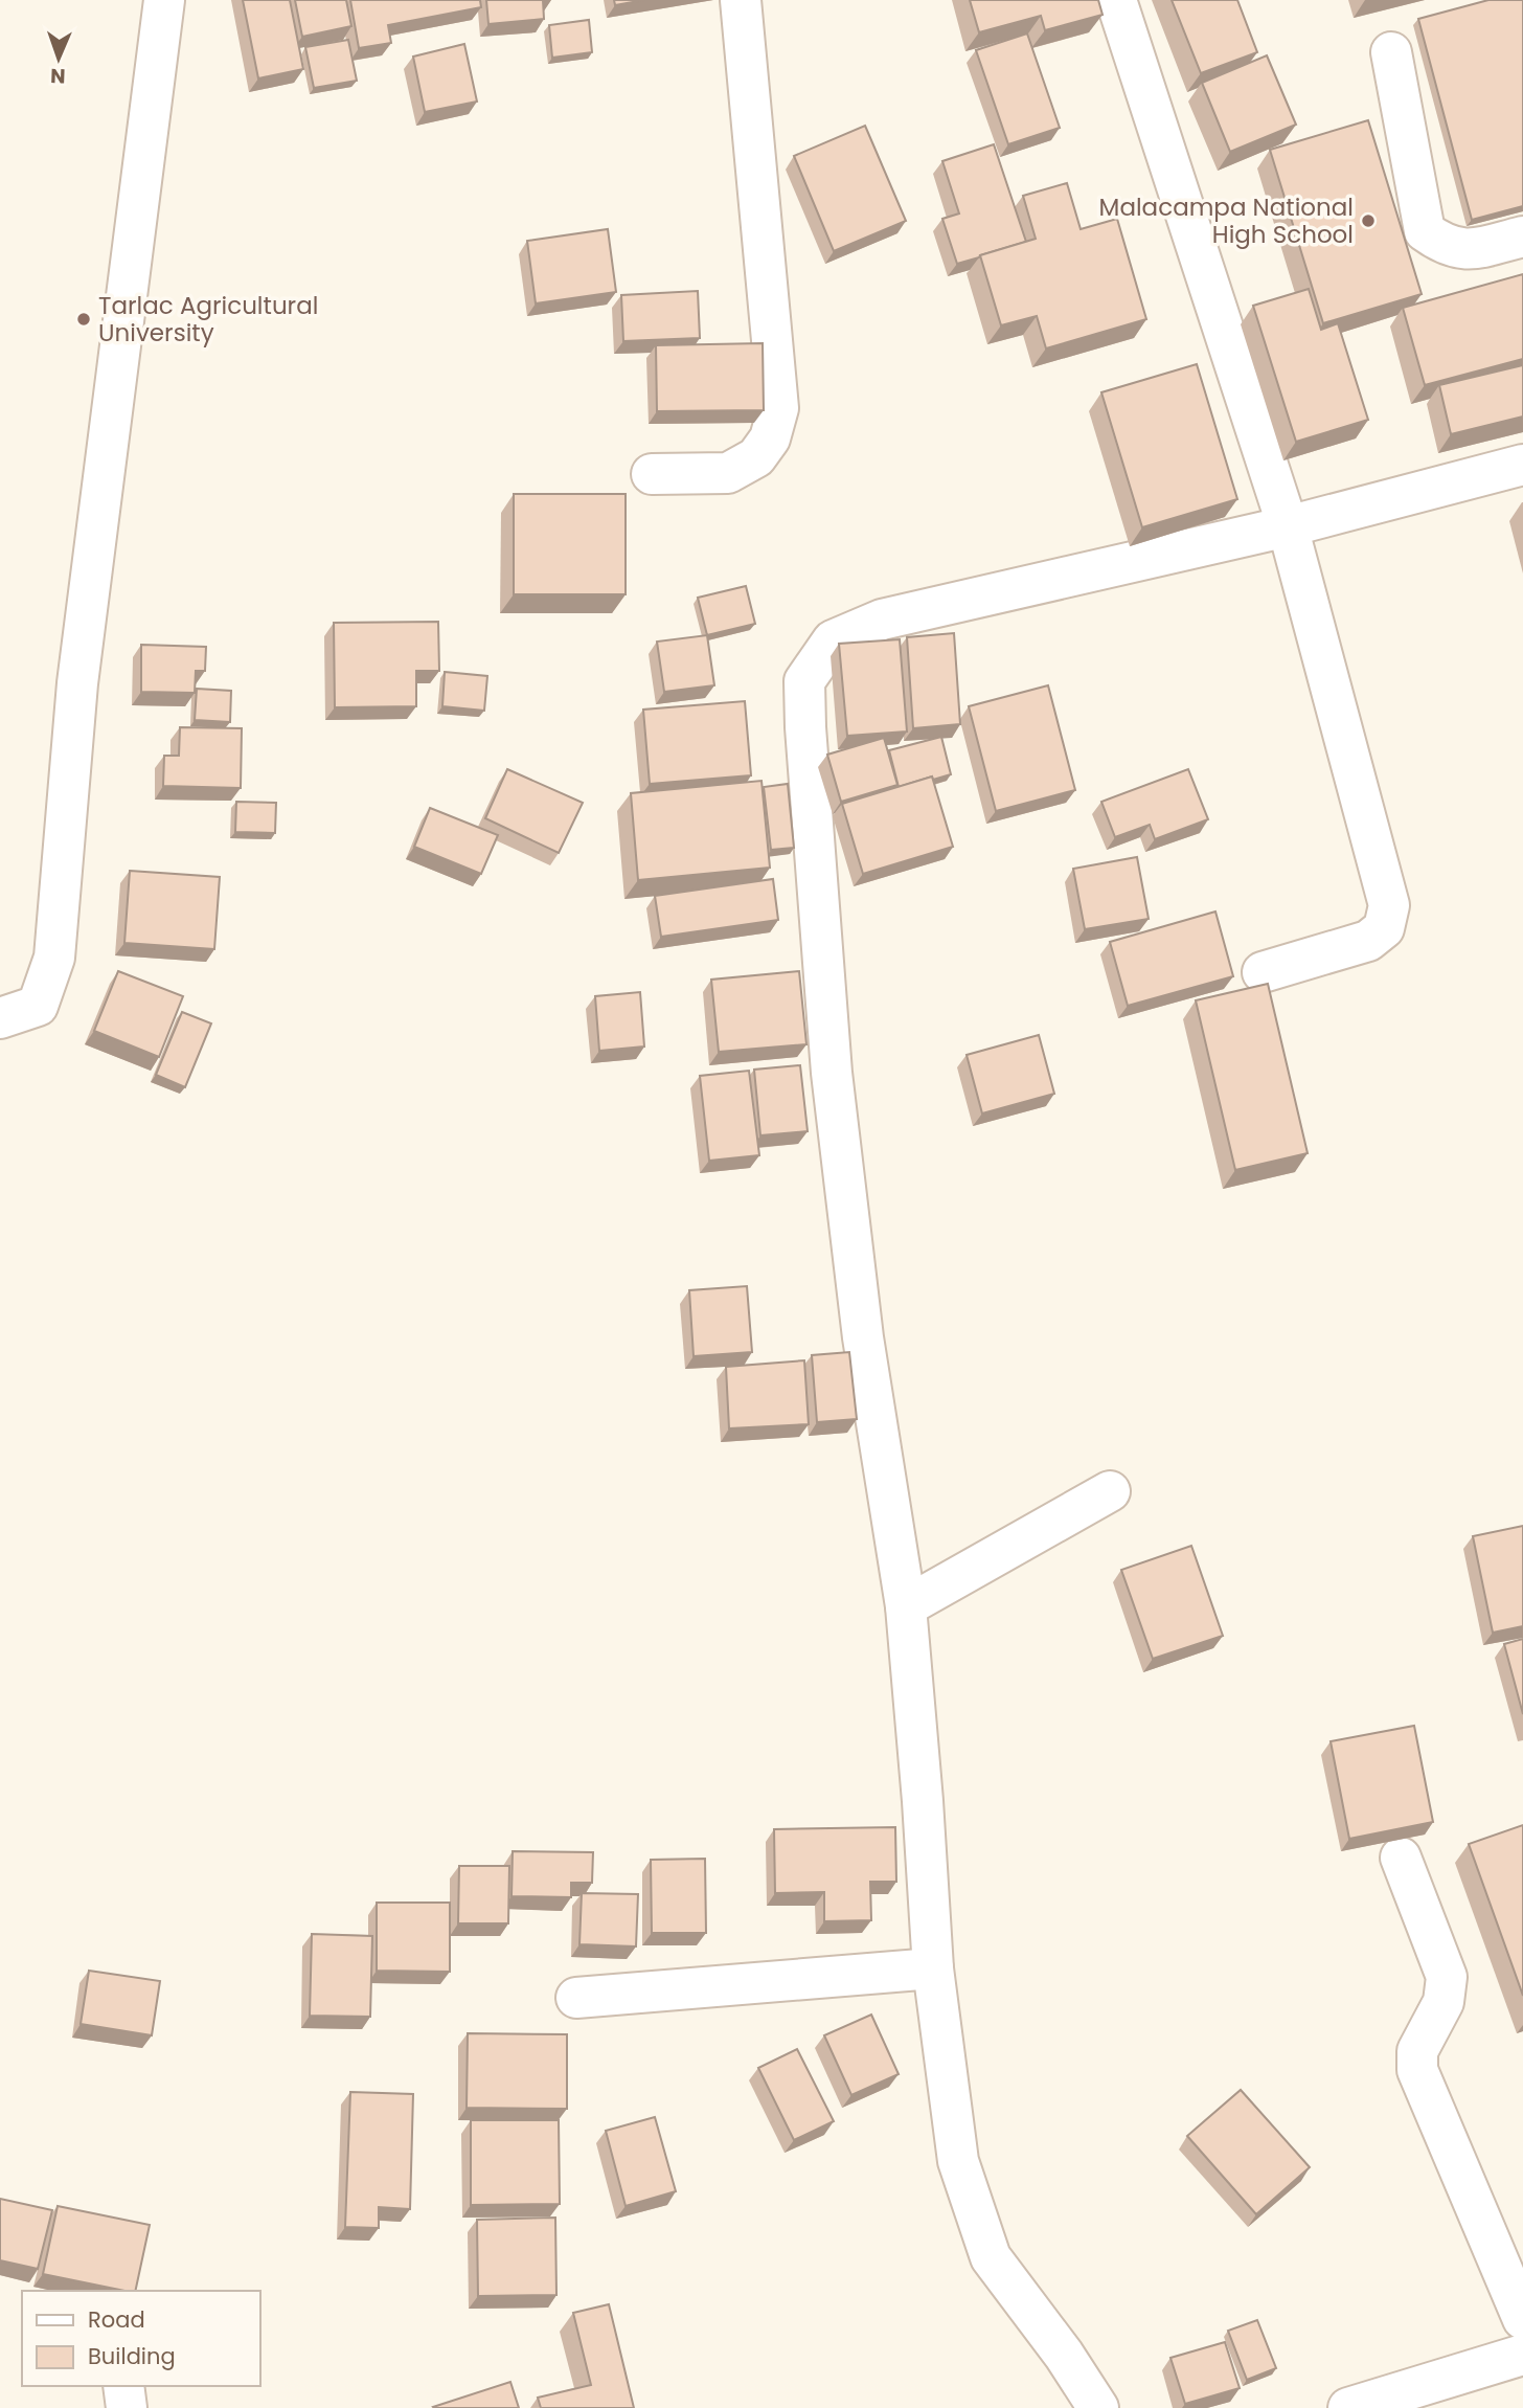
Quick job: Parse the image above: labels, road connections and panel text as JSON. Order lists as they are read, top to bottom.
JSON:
{
  "places": ["Malacampa National High School", "Tarlac Agricultural University"],
  "legend": ["Road", "Building"],
  "north": "bottom"
}
